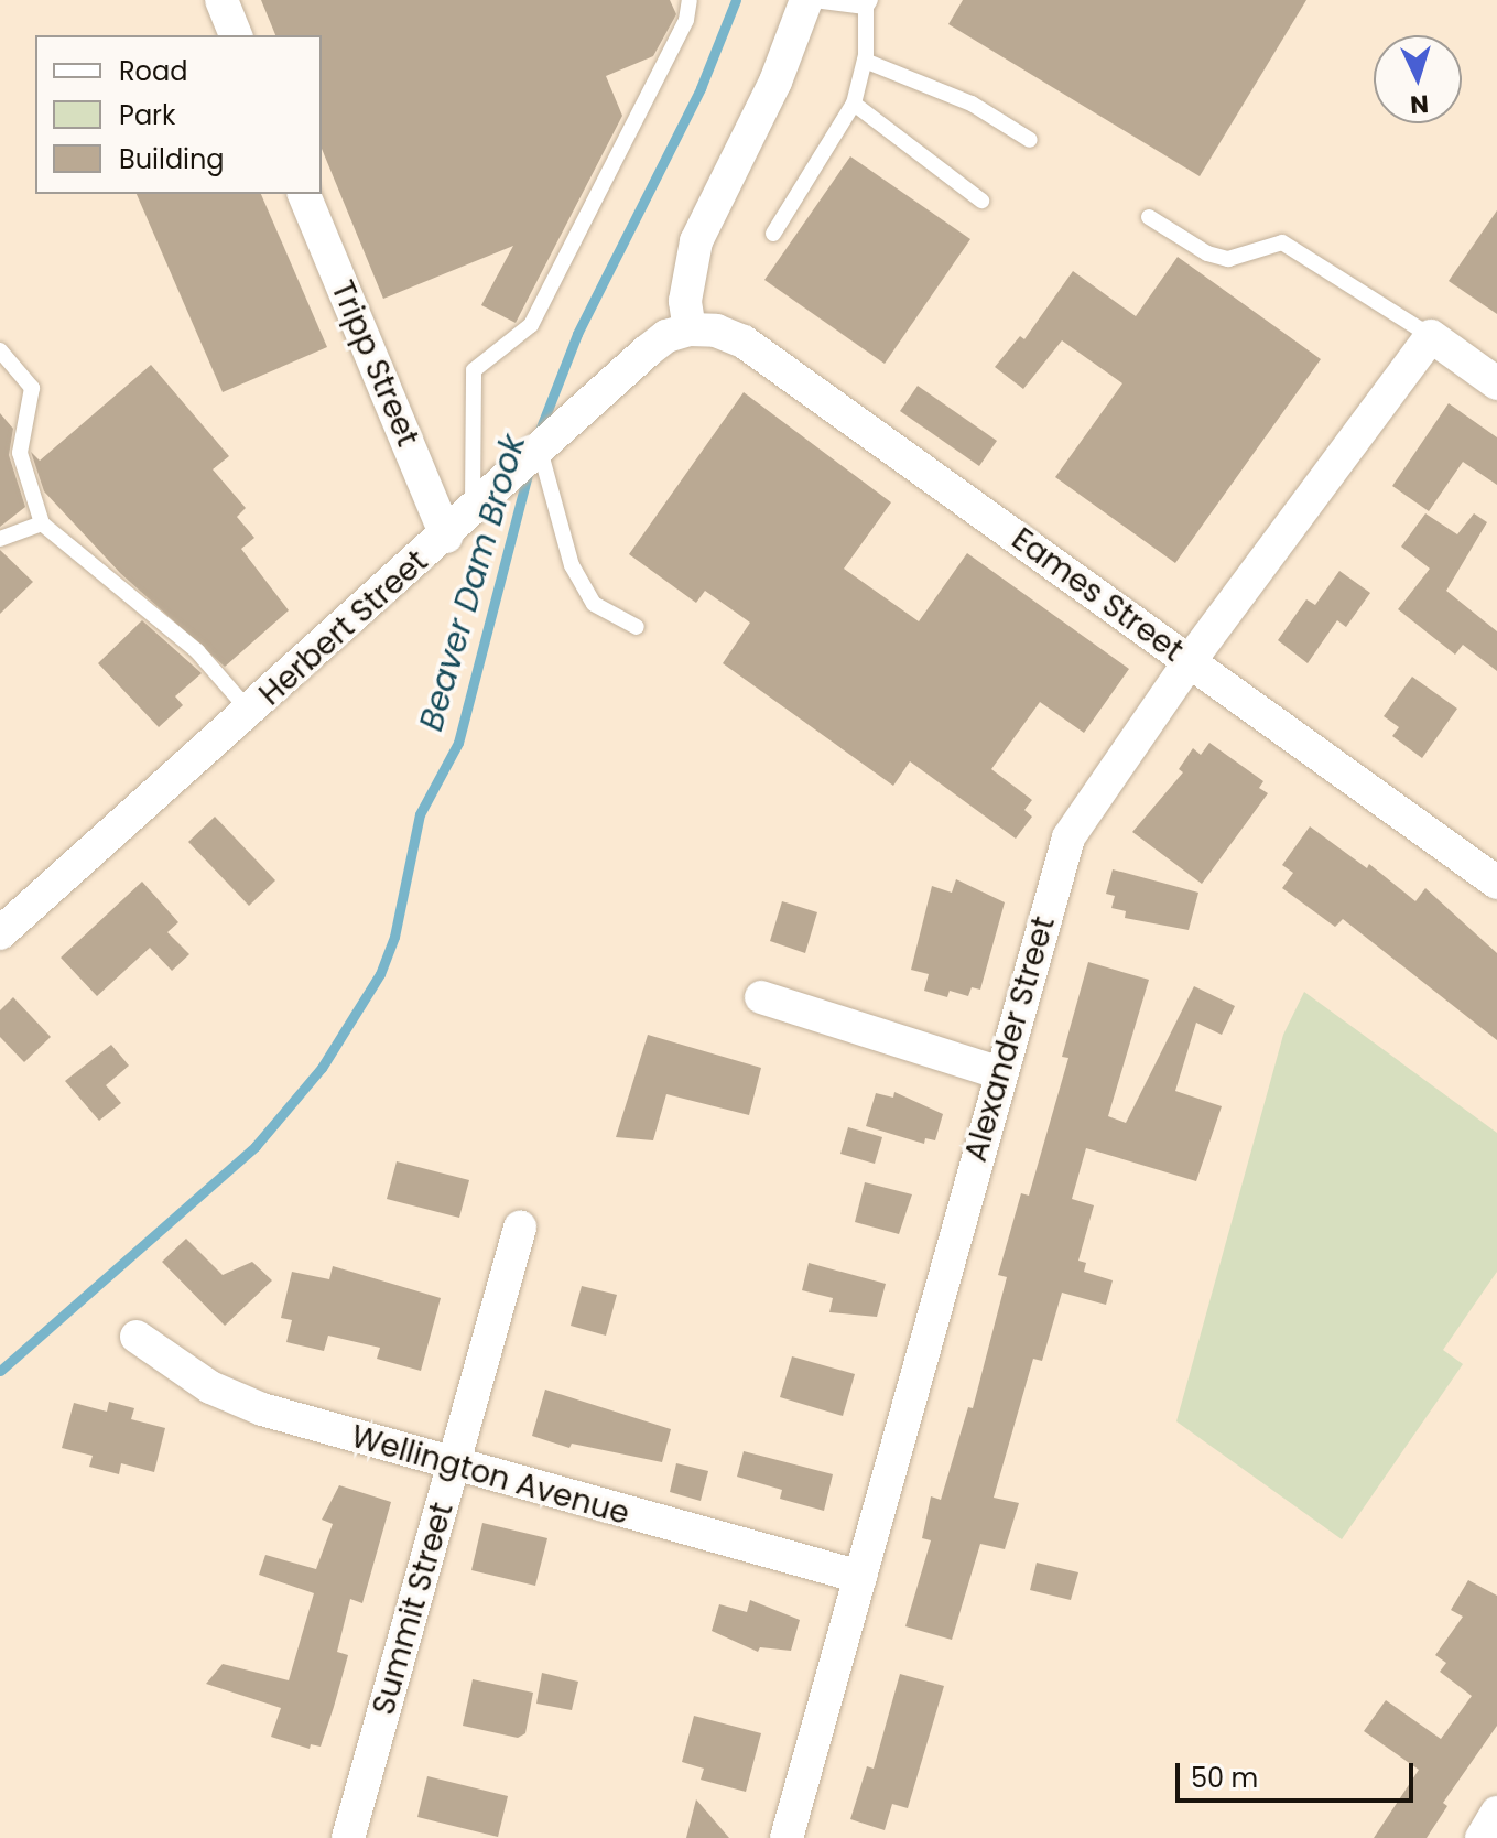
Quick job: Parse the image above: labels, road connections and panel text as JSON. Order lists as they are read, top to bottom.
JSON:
{
  "streets": {
    "street": [
      "Tripp Street",
      "Eames Street",
      "Herbert Street",
      "Alexander Street",
      "Wellington Avenue",
      "Summit Street"
    ]
  },
  "crossings": [
    ["Tripp Street", "Herbert Street"],
    ["Eames Street", "Herbert Street"],
    ["Eames Street", "Alexander Street"],
    ["Alexander Street", "Wellington Avenue"],
    ["Wellington Avenue", "Summit Street"]
  ],
  "water": ["Beaver Dam Brook"],
  "legend": ["Road", "Park", "Building"],
  "scale_bar": "50 m",
  "north": "bottom"
}
